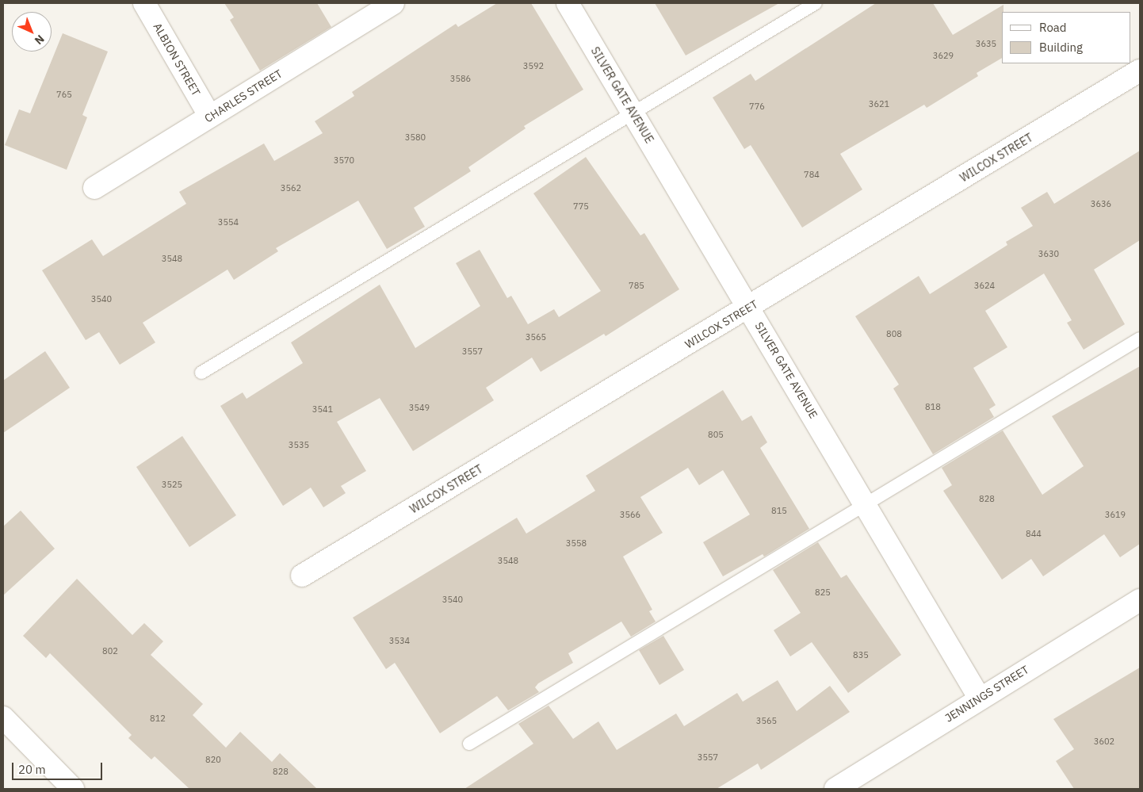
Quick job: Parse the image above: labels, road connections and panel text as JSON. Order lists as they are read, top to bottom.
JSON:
{
  "streets": {
    "street": [
      "ALBION STREET",
      "SILVER GATE AVENUE",
      "CHARLES STREET",
      "WILCOX STREET",
      "JENNINGS STREET"
    ]
  },
  "crossings": [
    ["ALBION STREET", "CHARLES STREET"],
    ["SILVER GATE AVENUE", "WILCOX STREET"],
    ["SILVER GATE AVENUE", "JENNINGS STREET"]
  ],
  "house_numbers": [
    "3635",
    "3629",
    "3592",
    "3586",
    "765",
    "3621",
    "776",
    "3580",
    "3570",
    "784",
    "3562",
    "3636",
    "775",
    "3554",
    "3630",
    "3548",
    "785",
    "3624",
    "3540",
    "808",
    "3565",
    "3557",
    "818",
    "3549",
    "3541",
    "805",
    "3535",
    "3525",
    "828",
    "815",
    "3566",
    "3619",
    "844",
    "3558",
    "3548",
    "825",
    "3540",
    "3534",
    "802",
    "835",
    "812",
    "3565",
    "3602",
    "3557",
    "820",
    "828"
  ],
  "legend": ["Road", "Building"],
  "scale_bar": "20 m",
  "north": "bottom right"
}
